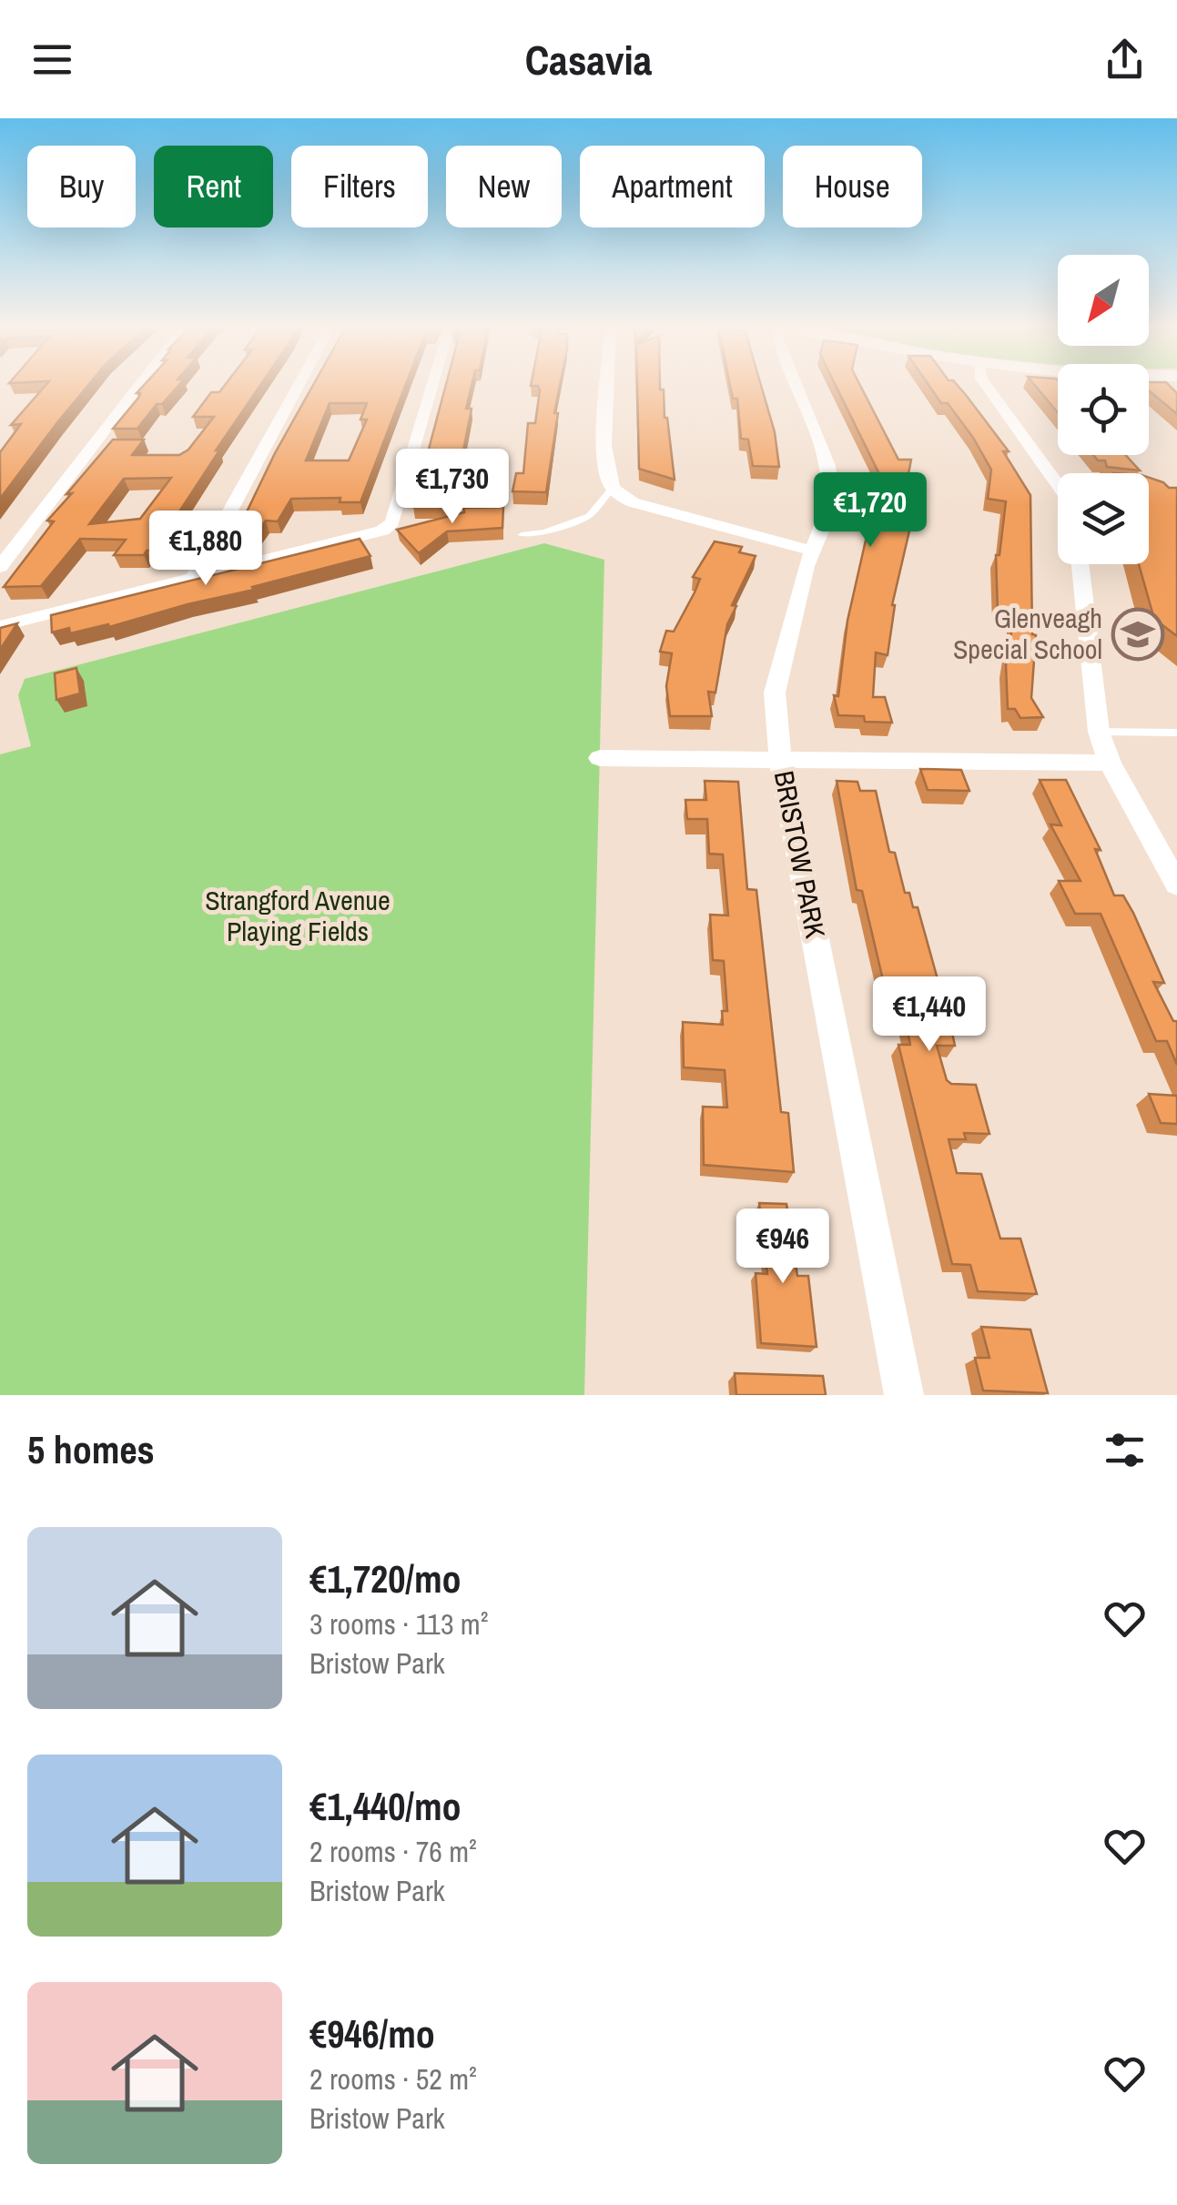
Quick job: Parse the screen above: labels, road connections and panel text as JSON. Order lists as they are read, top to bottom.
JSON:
{
  "streets": {
    "street": ["BRISTOW PARK"]
  },
  "parks": ["Strangford Avenue Playing Fields"],
  "places": {
    "school or university": ["Glenveagh Special School"]
  },
  "north": "bottom left",
  "page": {
    "header": "Casavia",
    "chip": [
      "Buy",
      "Rent",
      "Filters",
      "New",
      "Apartment",
      "House"
    ],
    "price": [
      "€1,730",
      "€1,720",
      "€1,880",
      "€1,440",
      "€946"
    ],
    "heading": "5 homes",
    "list": [
      {
        "name": "€1,720/mo",
        "note": "3 rooms · 113 m² · Bristow Park"
      },
      {
        "name": "€1,440/mo",
        "note": "2 rooms · 76 m² · Bristow Park"
      },
      {
        "name": "€946/mo",
        "note": "2 rooms · 52 m² · Bristow Park"
      }
    ]
  }
}
